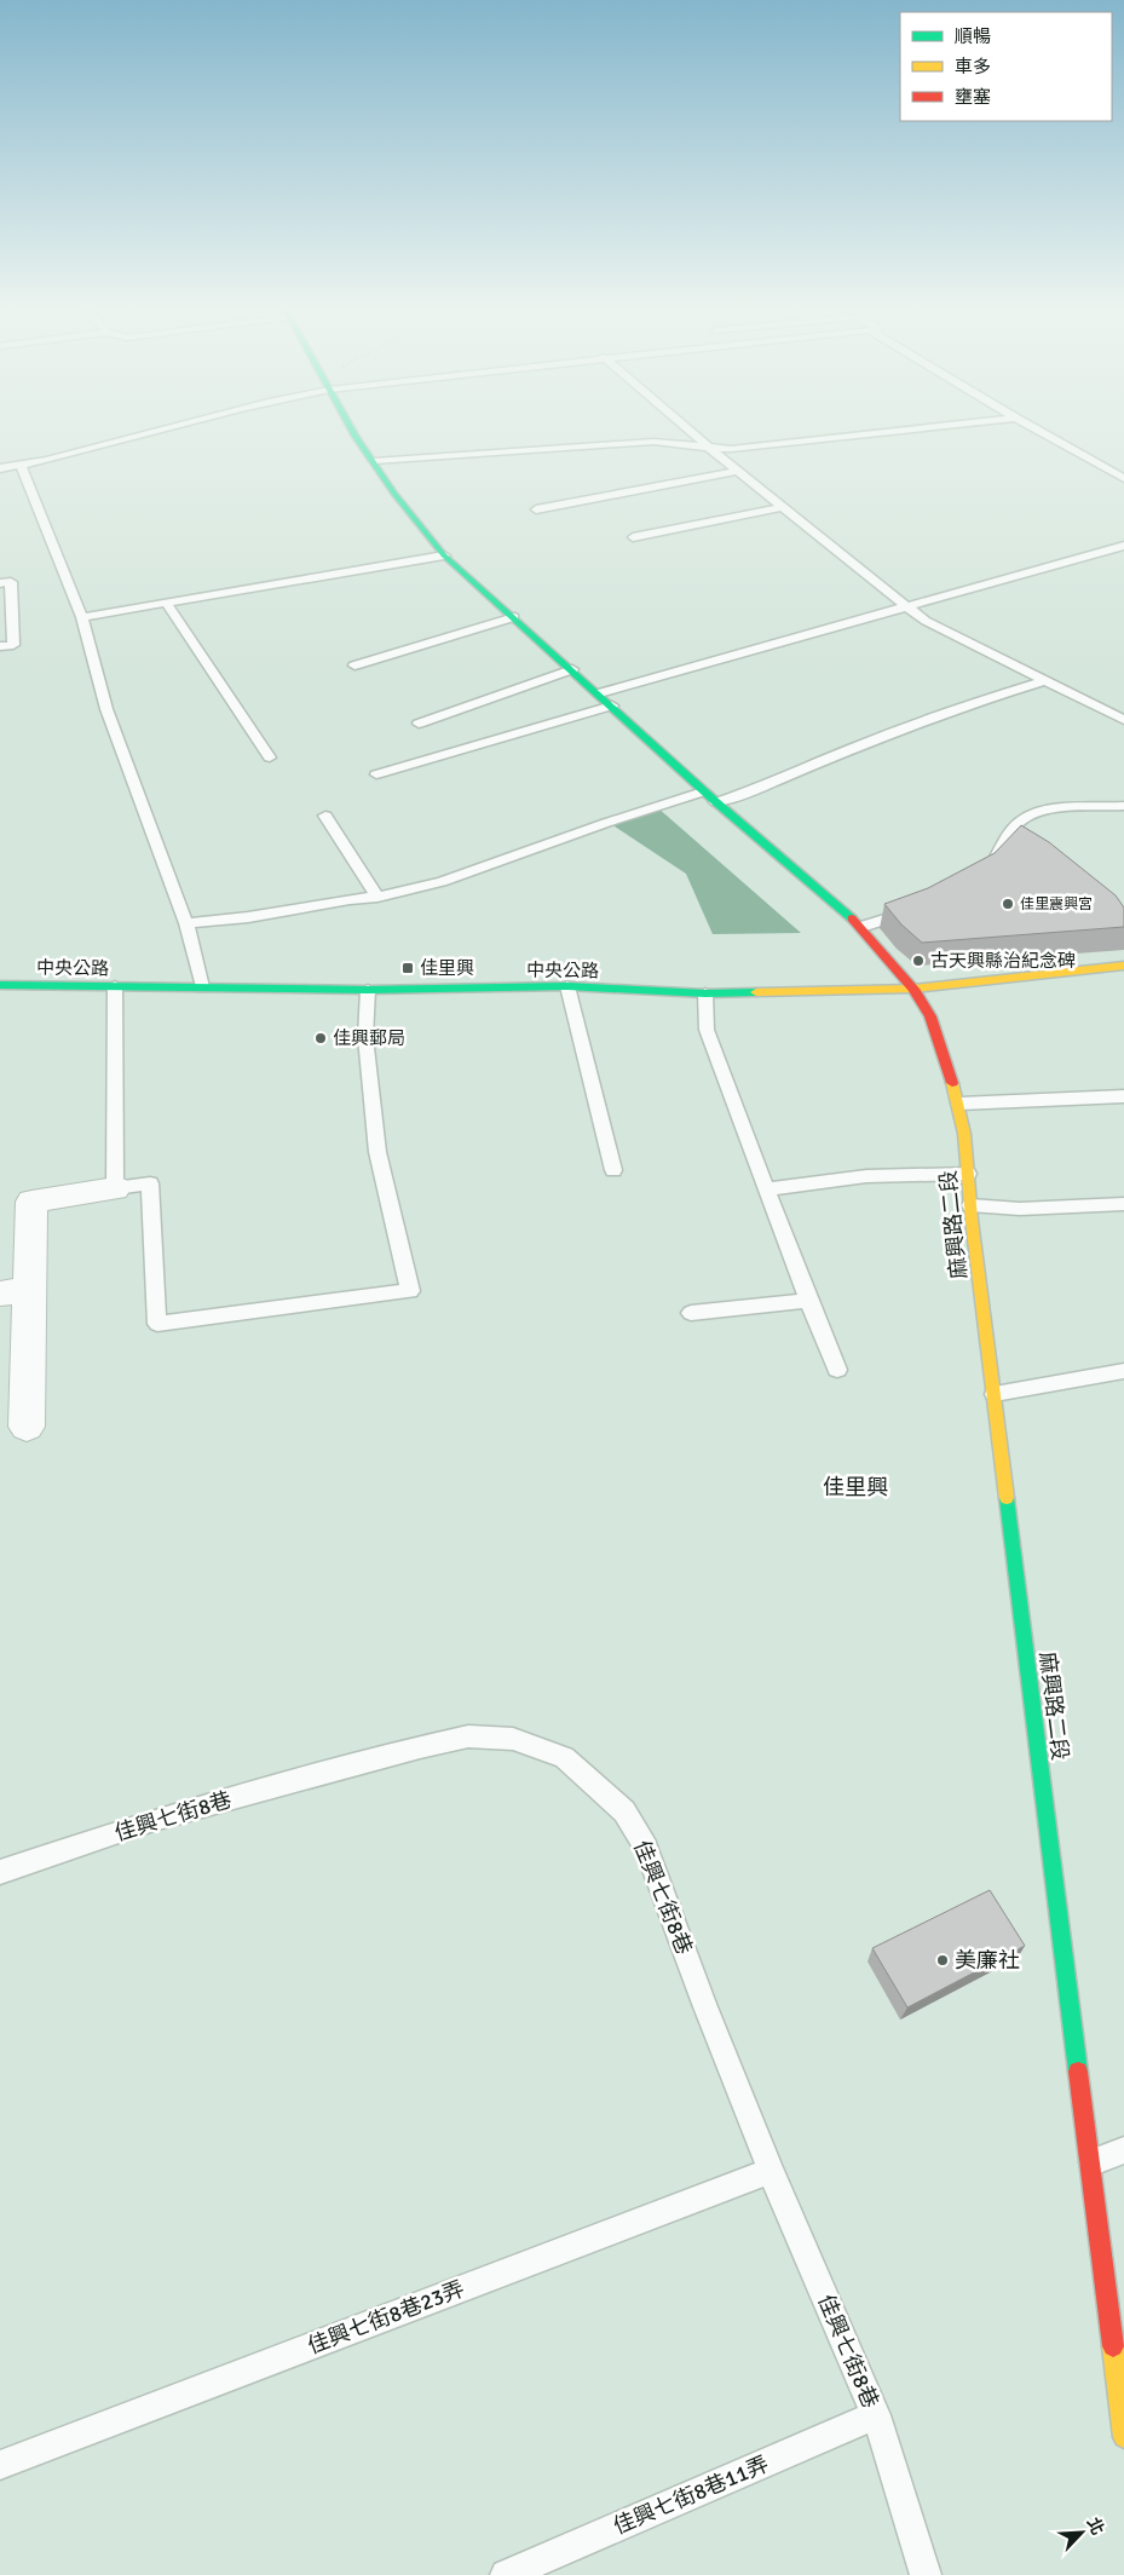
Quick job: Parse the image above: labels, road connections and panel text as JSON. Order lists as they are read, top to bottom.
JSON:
{
  "streets": {
    "street": ["中央公路", "麻興路二段"],
    "lane": ["佳興七街8巷", "佳興七街8巷23弄", "佳興七街8巷11弄"]
  },
  "crossings": [
    ["中央公路", "麻興路二段"],
    ["佳興七街8巷", "佳興七街8巷23弄"],
    ["佳興七街8巷", "佳興七街8巷11弄"]
  ],
  "districts": ["佳里興"],
  "places": {
    "other": [
      "佳里震興宮",
      "古天興縣治紀念碑",
      "佳興郵局",
      "美廉社"
    ],
    "transit": ["佳里興"]
  },
  "legend": ["順暢", "車多", "壅塞"],
  "north": "top right"
}
